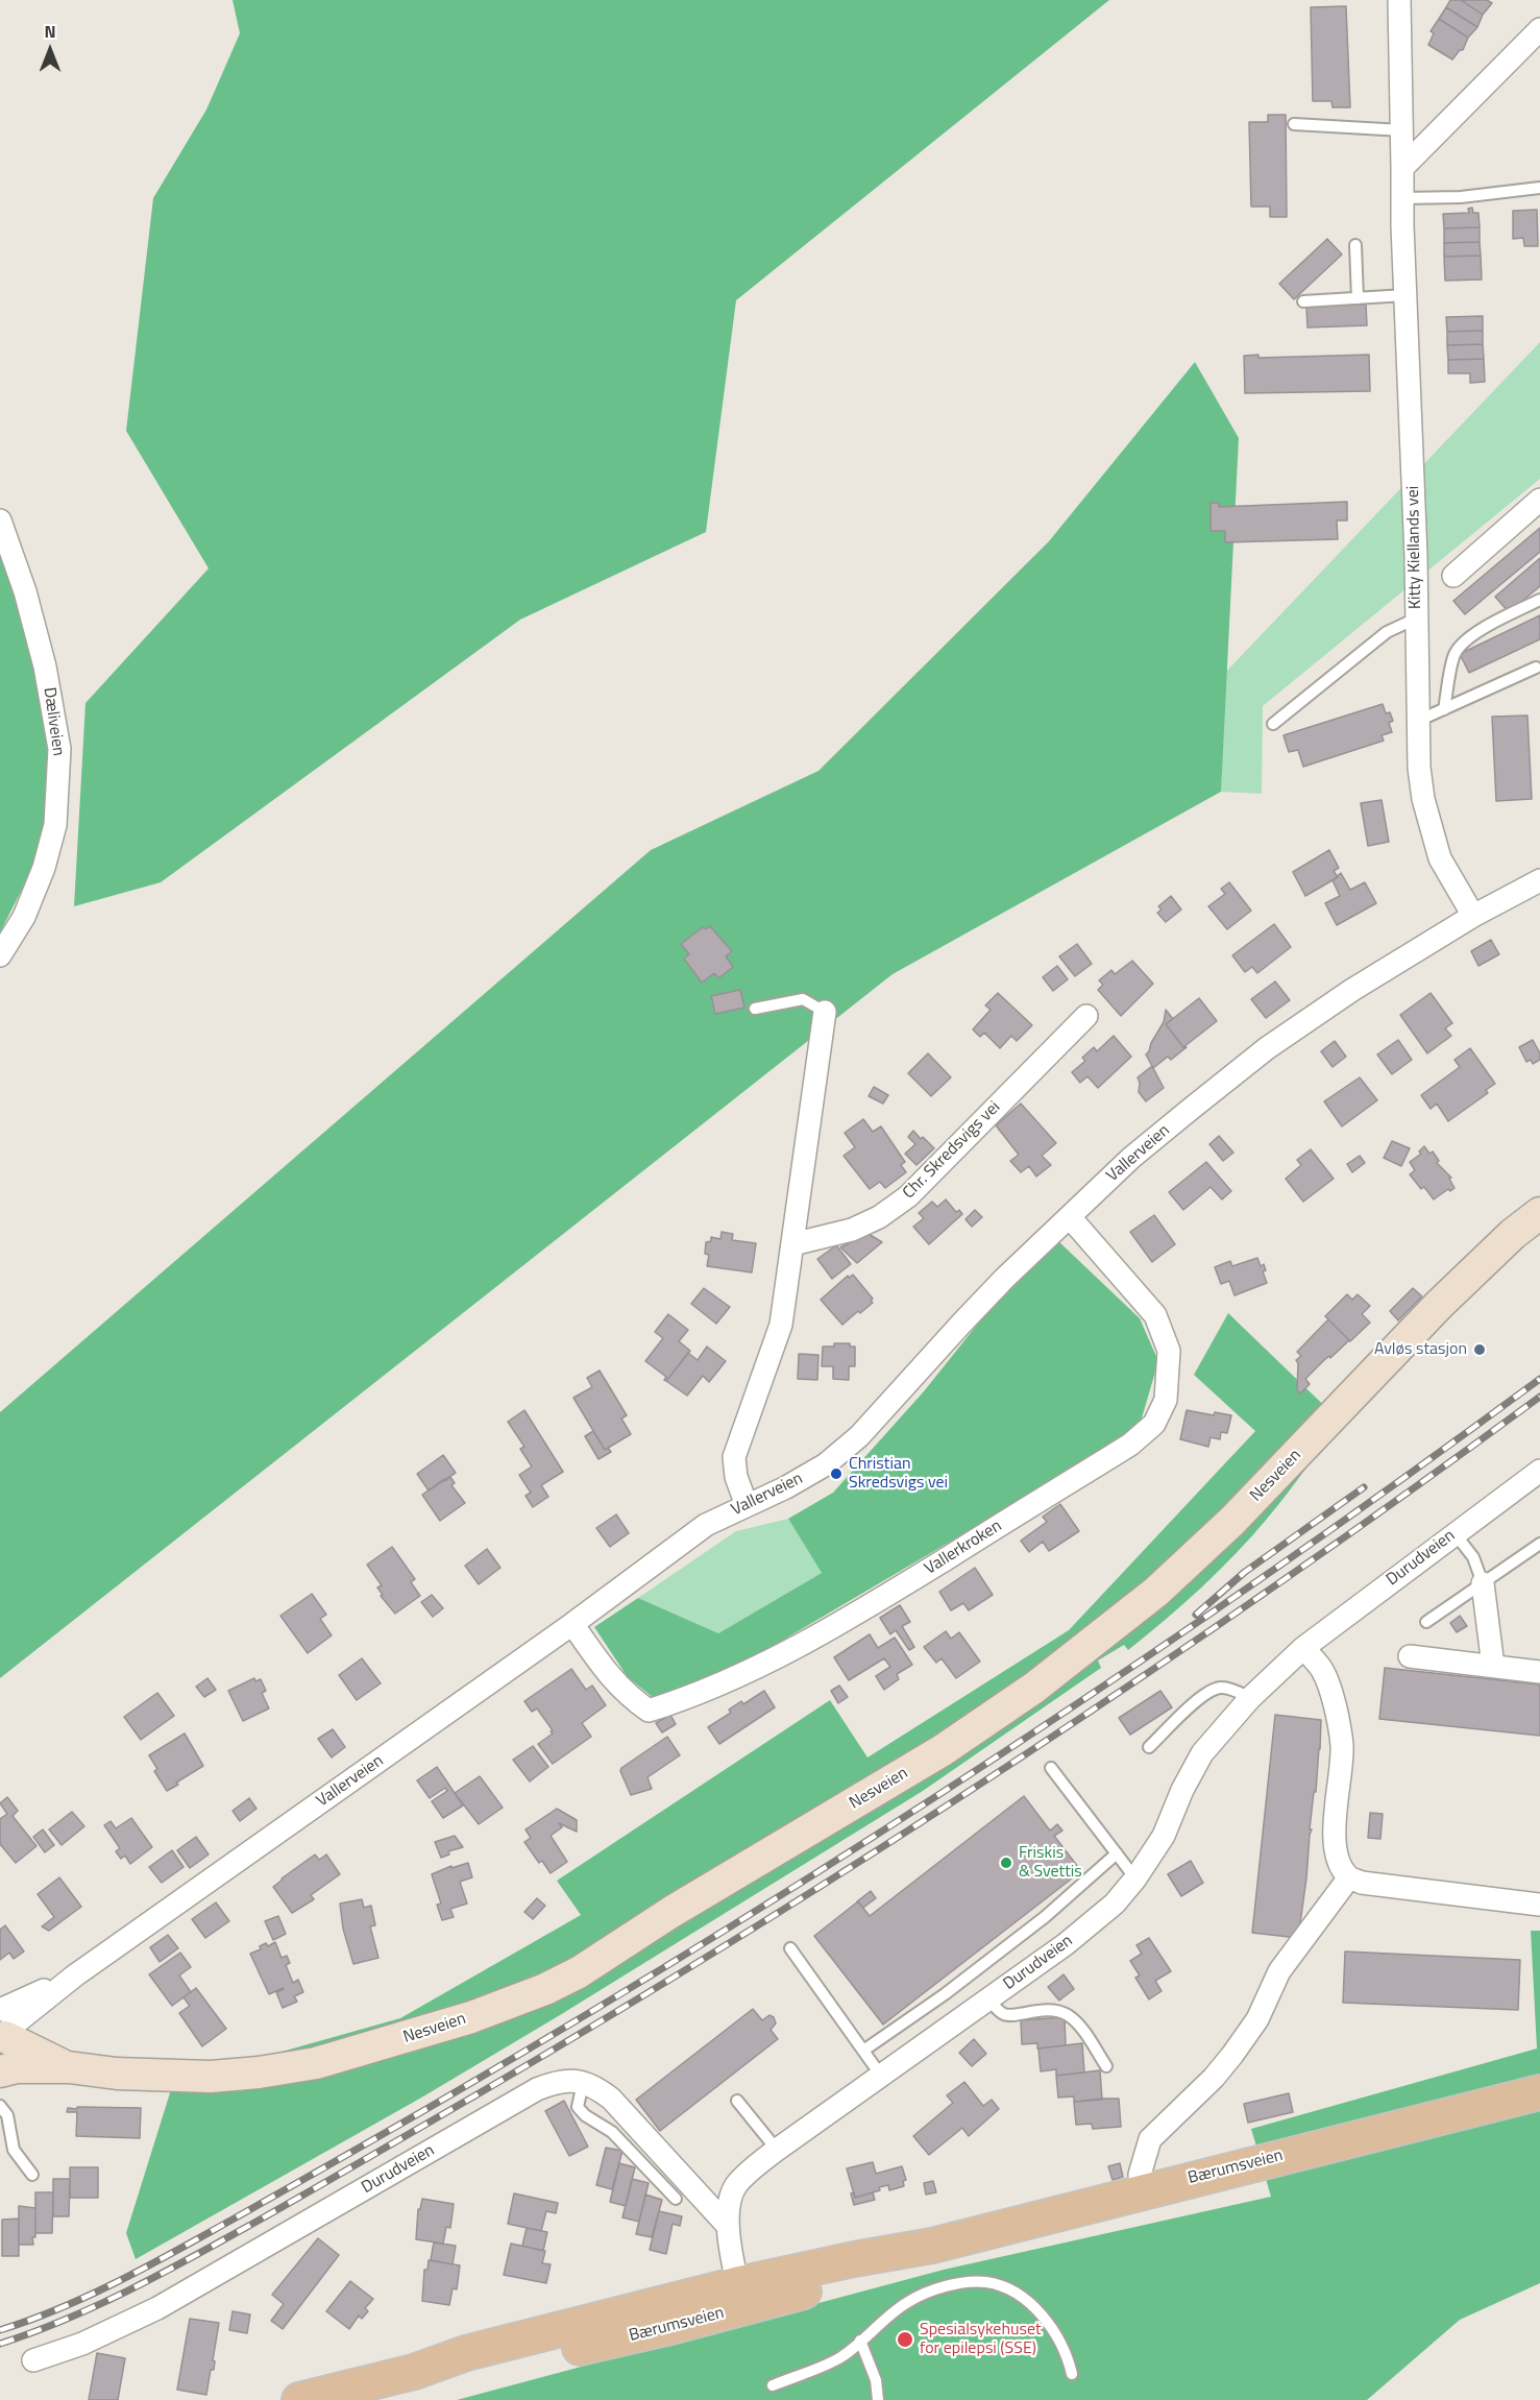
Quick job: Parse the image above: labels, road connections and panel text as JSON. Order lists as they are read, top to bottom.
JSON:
{
  "streets": {
    "main road": ["Bærumsveien"],
    "street": [
      "Kitty Kiellands vei",
      "Dæliveien",
      "Chr. Skredsvigs vei",
      "Vallerveien",
      "Nesveien",
      "Vallerkroken",
      "Durudveien"
    ]
  },
  "crossings": [
    ["Kitty Kiellands vei", "Vallerveien"],
    ["Vallerveien", "Nesveien"],
    ["Vallerveien", "Vallerkroken"],
    ["Durudveien", "Bærumsveien"]
  ],
  "places": [
    "Avløs stasjon",
    "Christian Skredsvigs vei",
    "Friskis & Svettis",
    "Spesialsykehuset for epilepsi (SSE)"
  ],
  "north": "top"
}
